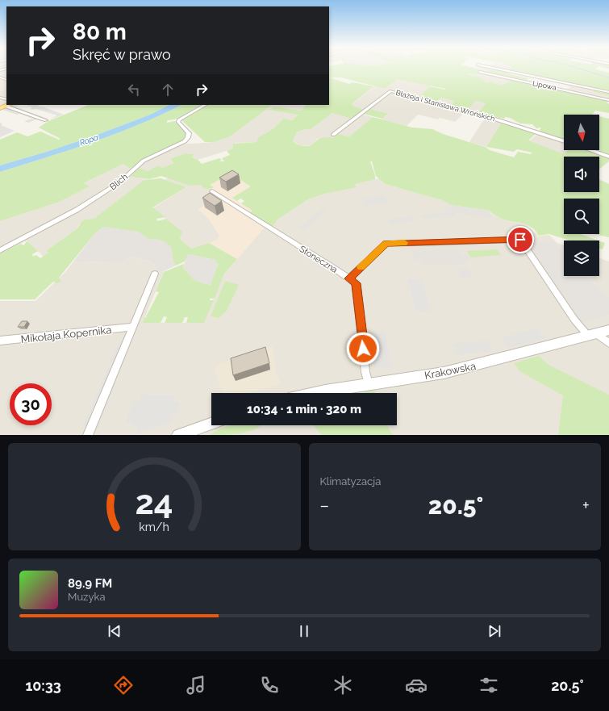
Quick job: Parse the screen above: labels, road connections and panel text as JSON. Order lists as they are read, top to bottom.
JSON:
{
  "streets": {
    "street": [
      "Lipowa",
      "Błażeja i Stanisława Wrońskich",
      "Blich",
      "Słoneczna",
      "Mikołaja Kopernika",
      "Krakowska"
    ]
  },
  "crossings": [
    ["Słoneczna", "Krakowska"]
  ],
  "water": ["Ropa"],
  "north": "bottom",
  "page": {
    "turn": ["80 m", "Skręć w prawo"],
    "limit": "30",
    "trip": "10:34 · 1 min · 320 m",
    "tile": "Klimatyzacja",
    "heat": ["−", "20.5°", "+"],
    "song": ["89.9 FM", "Muzyka"],
    "tabs": ["10:33", "20.5°"],
    "gauge": ["24", "km/h"]
  }
}
